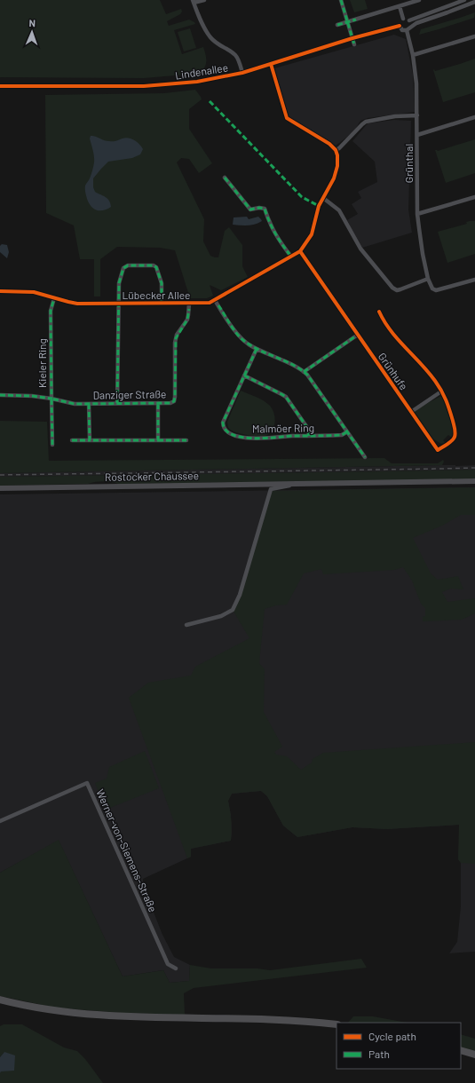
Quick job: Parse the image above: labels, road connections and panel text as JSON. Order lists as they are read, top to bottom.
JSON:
{
  "streets": {
    "main road": ["Rostocker Chaussee"],
    "street": [
      "Lindenallee",
      "Grünthal",
      "Lübecker Allee",
      "Kieler Ring",
      "Grünhufe",
      "Danziger Straße",
      "Malmöer Ring",
      "Werner-von-Siemens-Straße"
    ]
  },
  "crossings": [
    ["Lindenallee", "Grünthal"],
    ["Lübecker Allee", "Kieler Ring"],
    ["Lübecker Allee", "Grünhufe"],
    ["Lübecker Allee", "Danziger Straße"],
    ["Kieler Ring", "Danziger Straße"]
  ],
  "legend": ["Cycle path", "Path"],
  "north": "top"
}
